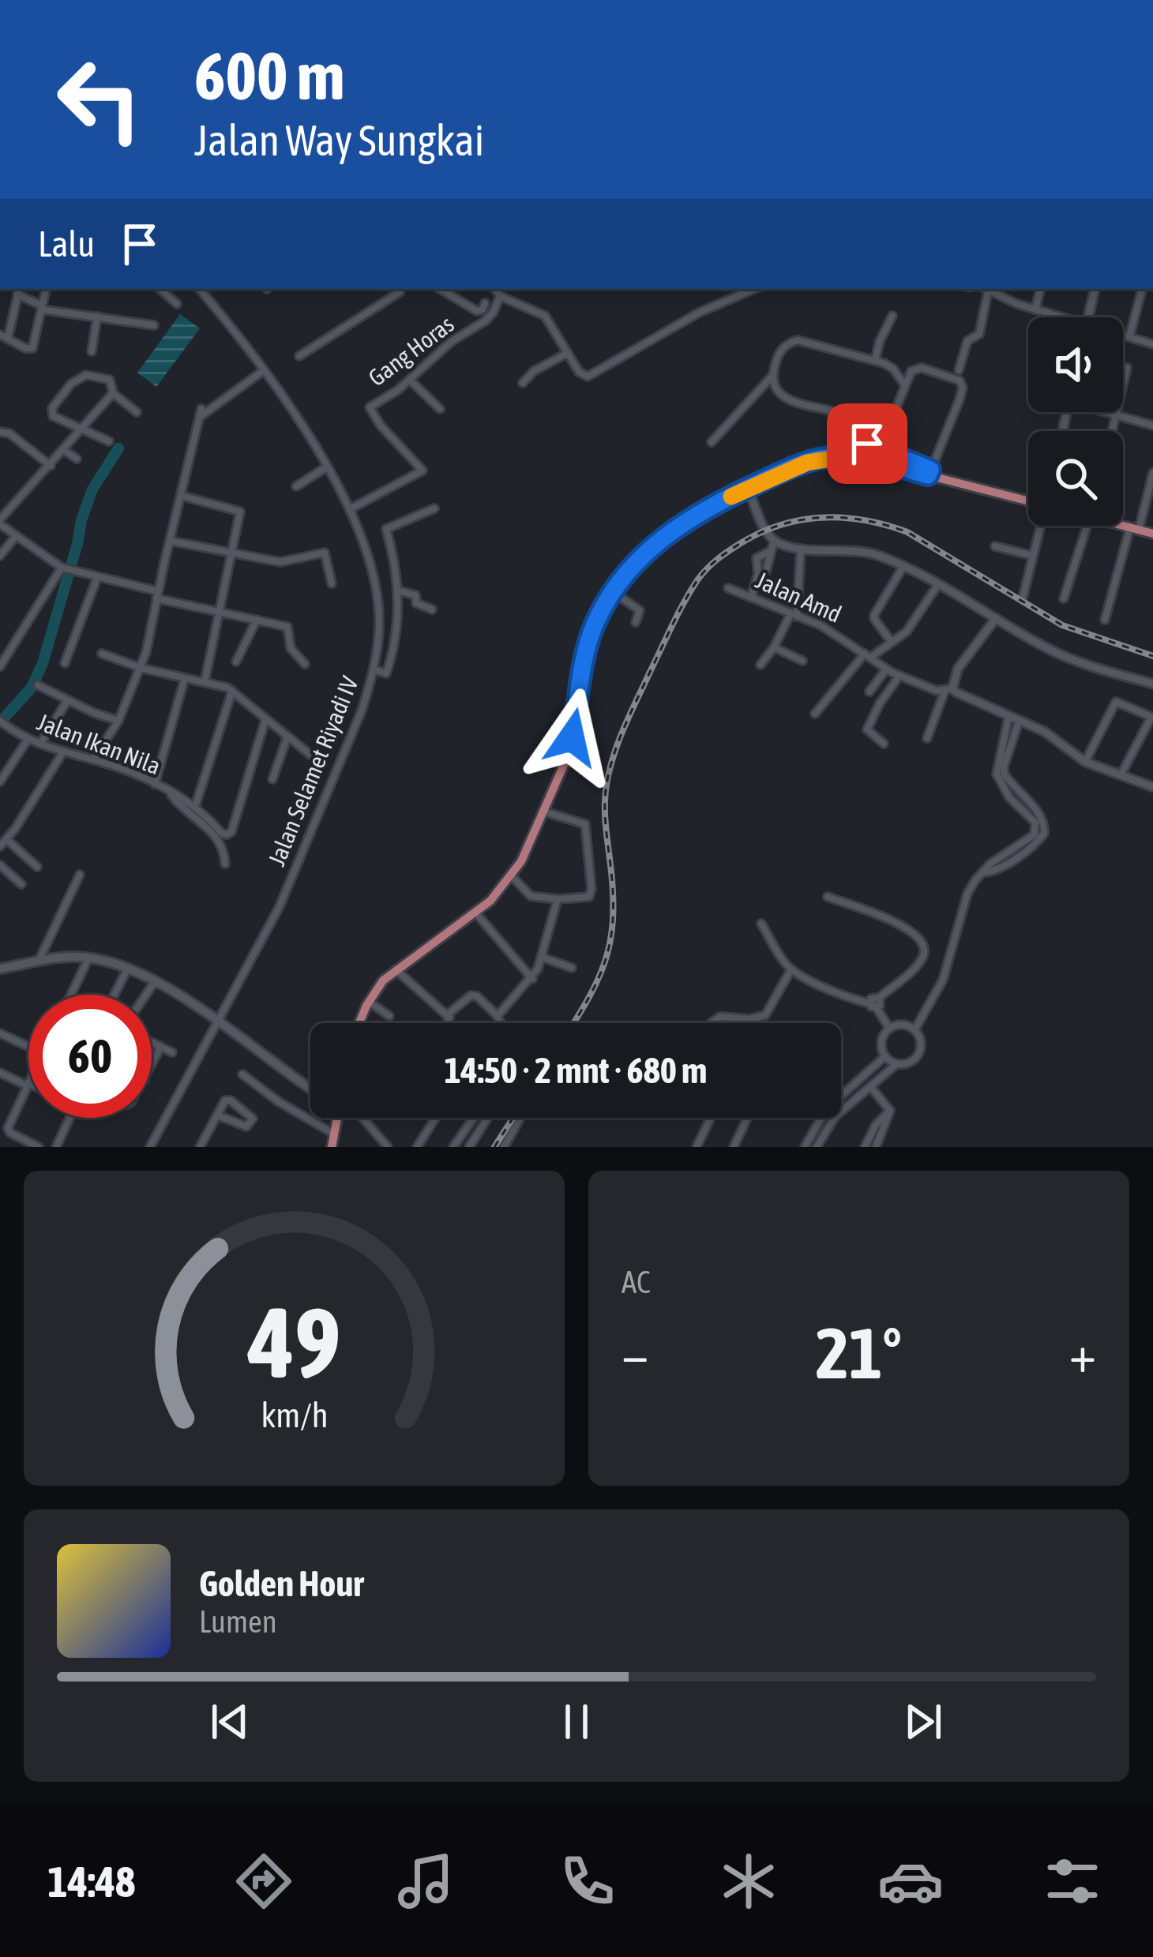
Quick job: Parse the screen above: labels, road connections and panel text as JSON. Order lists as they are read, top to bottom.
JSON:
{
  "streets": {
    "street": [
      "Gang Horas",
      "Jalan Amd",
      "Jalan Ikan Nila",
      "Jalan Selamet Riyadi IV"
    ]
  },
  "crossings": [
    ["Gang Horas", "Jalan Selamet Riyadi IV"]
  ],
  "page": {
    "turn": ["600 m", "Jalan Way Sungkai"],
    "then": "Lalu",
    "limit": "60",
    "trip": "14:50 · 2 mnt · 680 m",
    "tile": "AC",
    "heat": ["−", "21°", "+"],
    "song": ["Golden Hour", "Lumen"],
    "tabs": "14:48",
    "gauge": ["49", "km/h"]
  }
}
